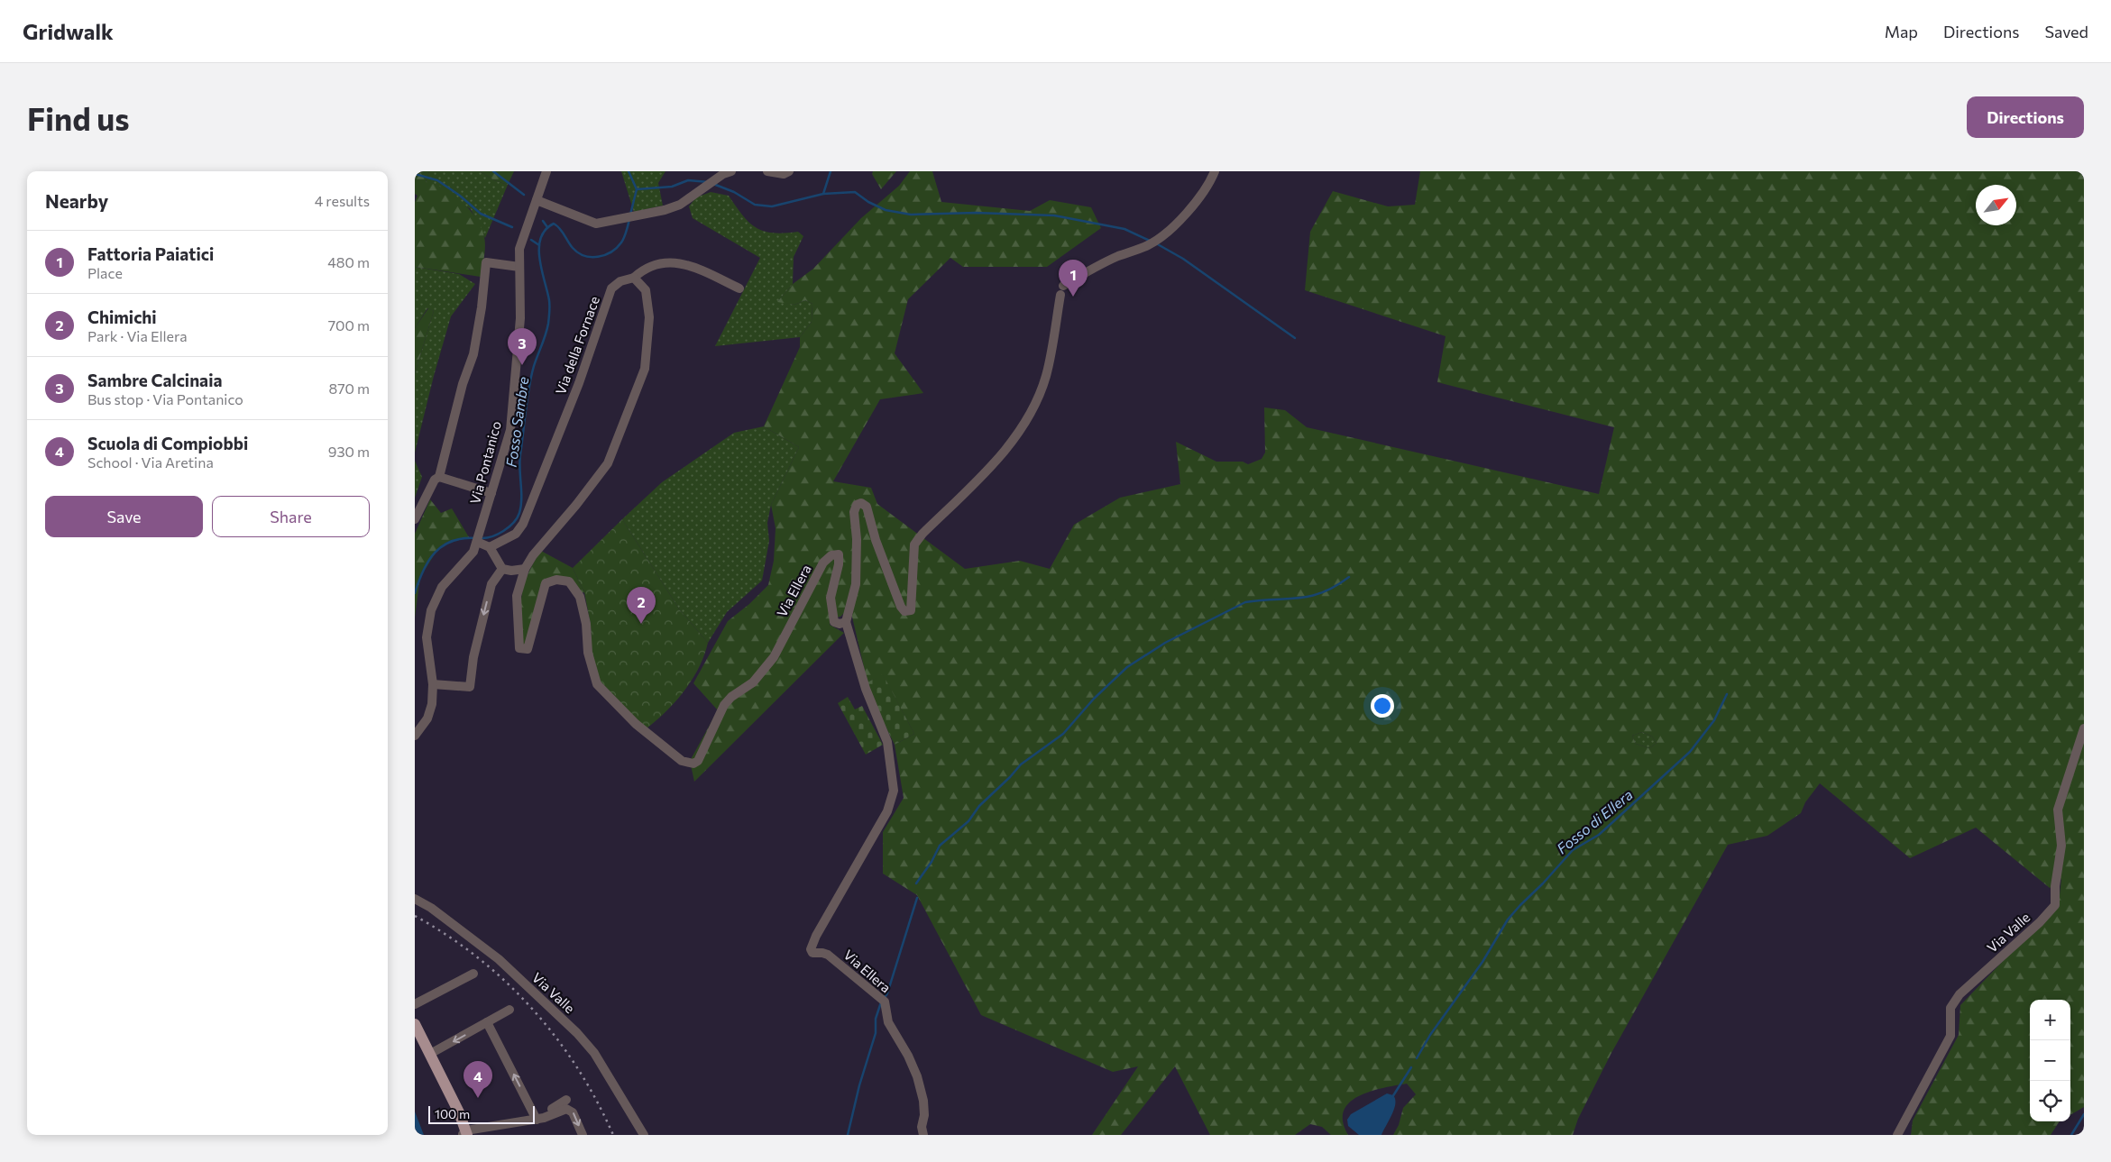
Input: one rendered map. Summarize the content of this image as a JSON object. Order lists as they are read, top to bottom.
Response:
{
  "streets": {
    "street": [
      "Via della Fornace",
      "Via Pontanico",
      "Via Ellera",
      "Via Valle"
    ]
  },
  "water": ["Fosso Sambre", "Fosso di Ellera"],
  "scale_bar": "100 m",
  "north": "top right",
  "page": {
    "header": "Gridwalk",
    "nav": ["Map", "Directions", "Saved"],
    "buttons": [
      "Directions",
      ["Save", "Share"]
    ],
    "title": "Find us",
    "heading": ["Nearby", "4 results"],
    "list": [
      {
        "mark": "1",
        "name": "Fattoria Paiatici",
        "note": "Place",
        "value": "480 m"
      },
      {
        "mark": "2",
        "name": "Chimichi",
        "note": "Park · Via Ellera",
        "value": "700 m"
      },
      {
        "mark": "3",
        "name": "Sambre Calcinaia",
        "note": "Bus stop · Via Pontanico",
        "value": "870 m"
      },
      {
        "mark": "4",
        "name": "Scuola di Compiobbi",
        "note": "School · Via Aretina",
        "value": "930 m"
      }
    ],
    "pins": [
      "1",
      "3",
      "2",
      "4"
    ],
    "map_buttons": ["+", "−"],
    "scale": "100 m"
  }
}
